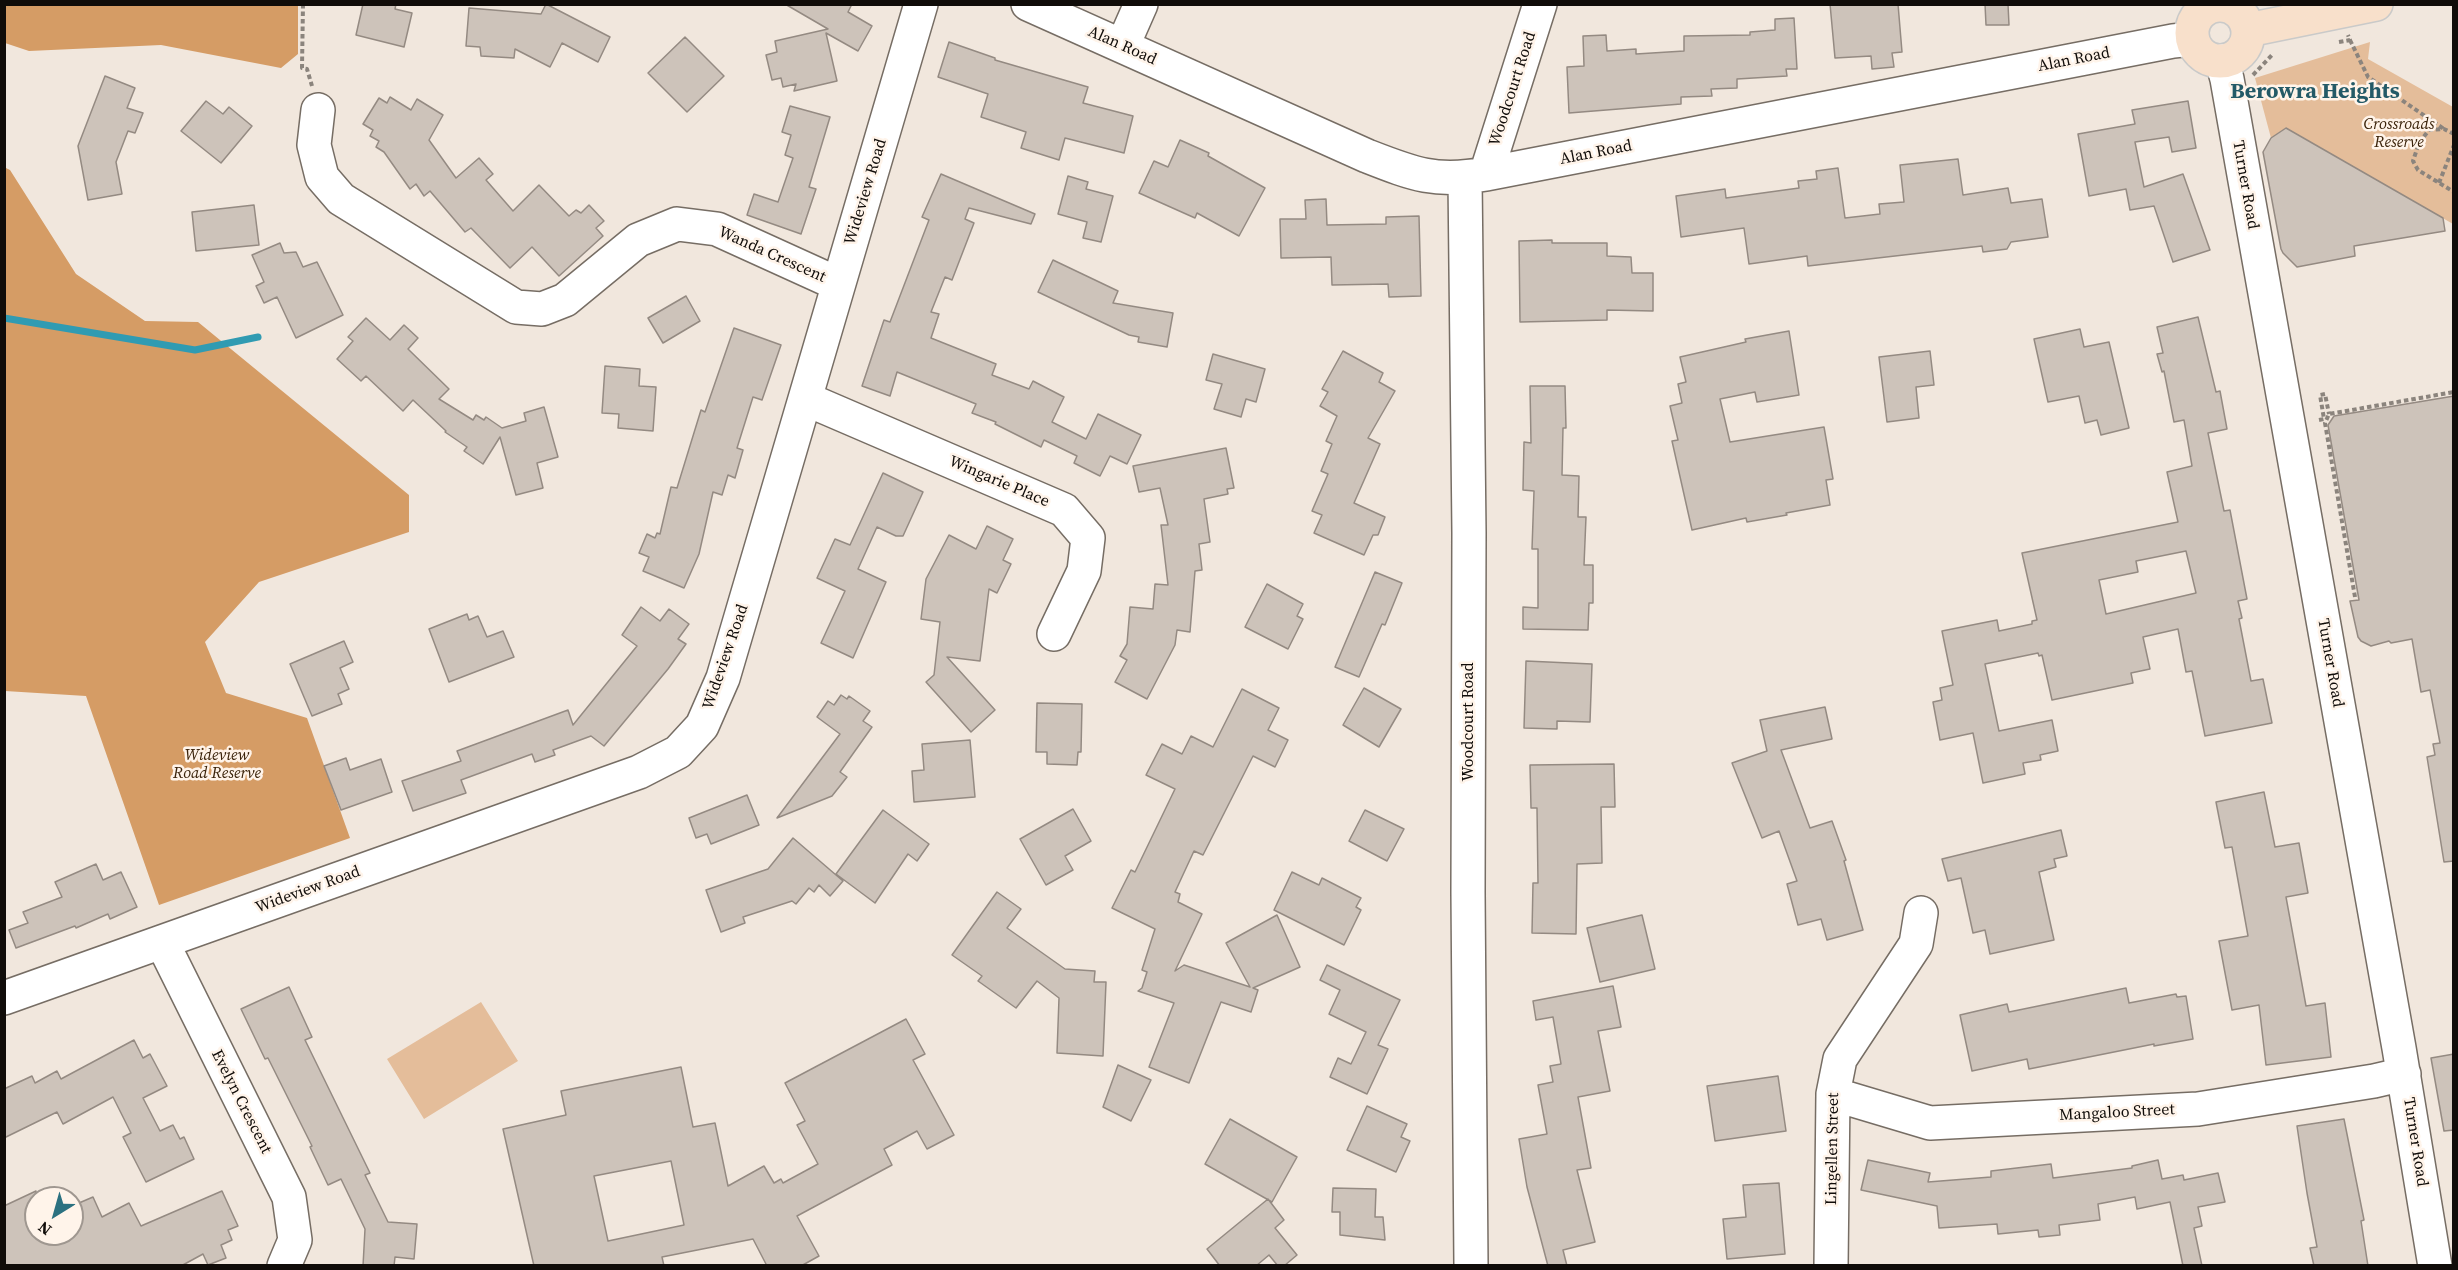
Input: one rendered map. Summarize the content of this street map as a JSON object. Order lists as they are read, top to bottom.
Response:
{
  "streets": {
    "street": [
      "Alan Road",
      "Woodcourt Road",
      "Turner Road",
      "Wideview Road",
      "Wanda Crescent",
      "Wingarie Place",
      "Evelyn Crescent",
      "Mangaloo Street",
      "Lingellen Street"
    ]
  },
  "crossings": [
    ["Alan Road", "Woodcourt Road"],
    ["Alan Road", "Turner Road"],
    ["Turner Road", "Mangaloo Street"],
    ["Wideview Road", "Wanda Crescent"],
    ["Wideview Road", "Wingarie Place"],
    ["Wideview Road", "Evelyn Crescent"],
    ["Mangaloo Street", "Lingellen Street"]
  ],
  "districts": ["Berowra Heights"],
  "parks": ["Crossroads Reserve", "Wideview Road Reserve"],
  "north": "bottom left"
}
